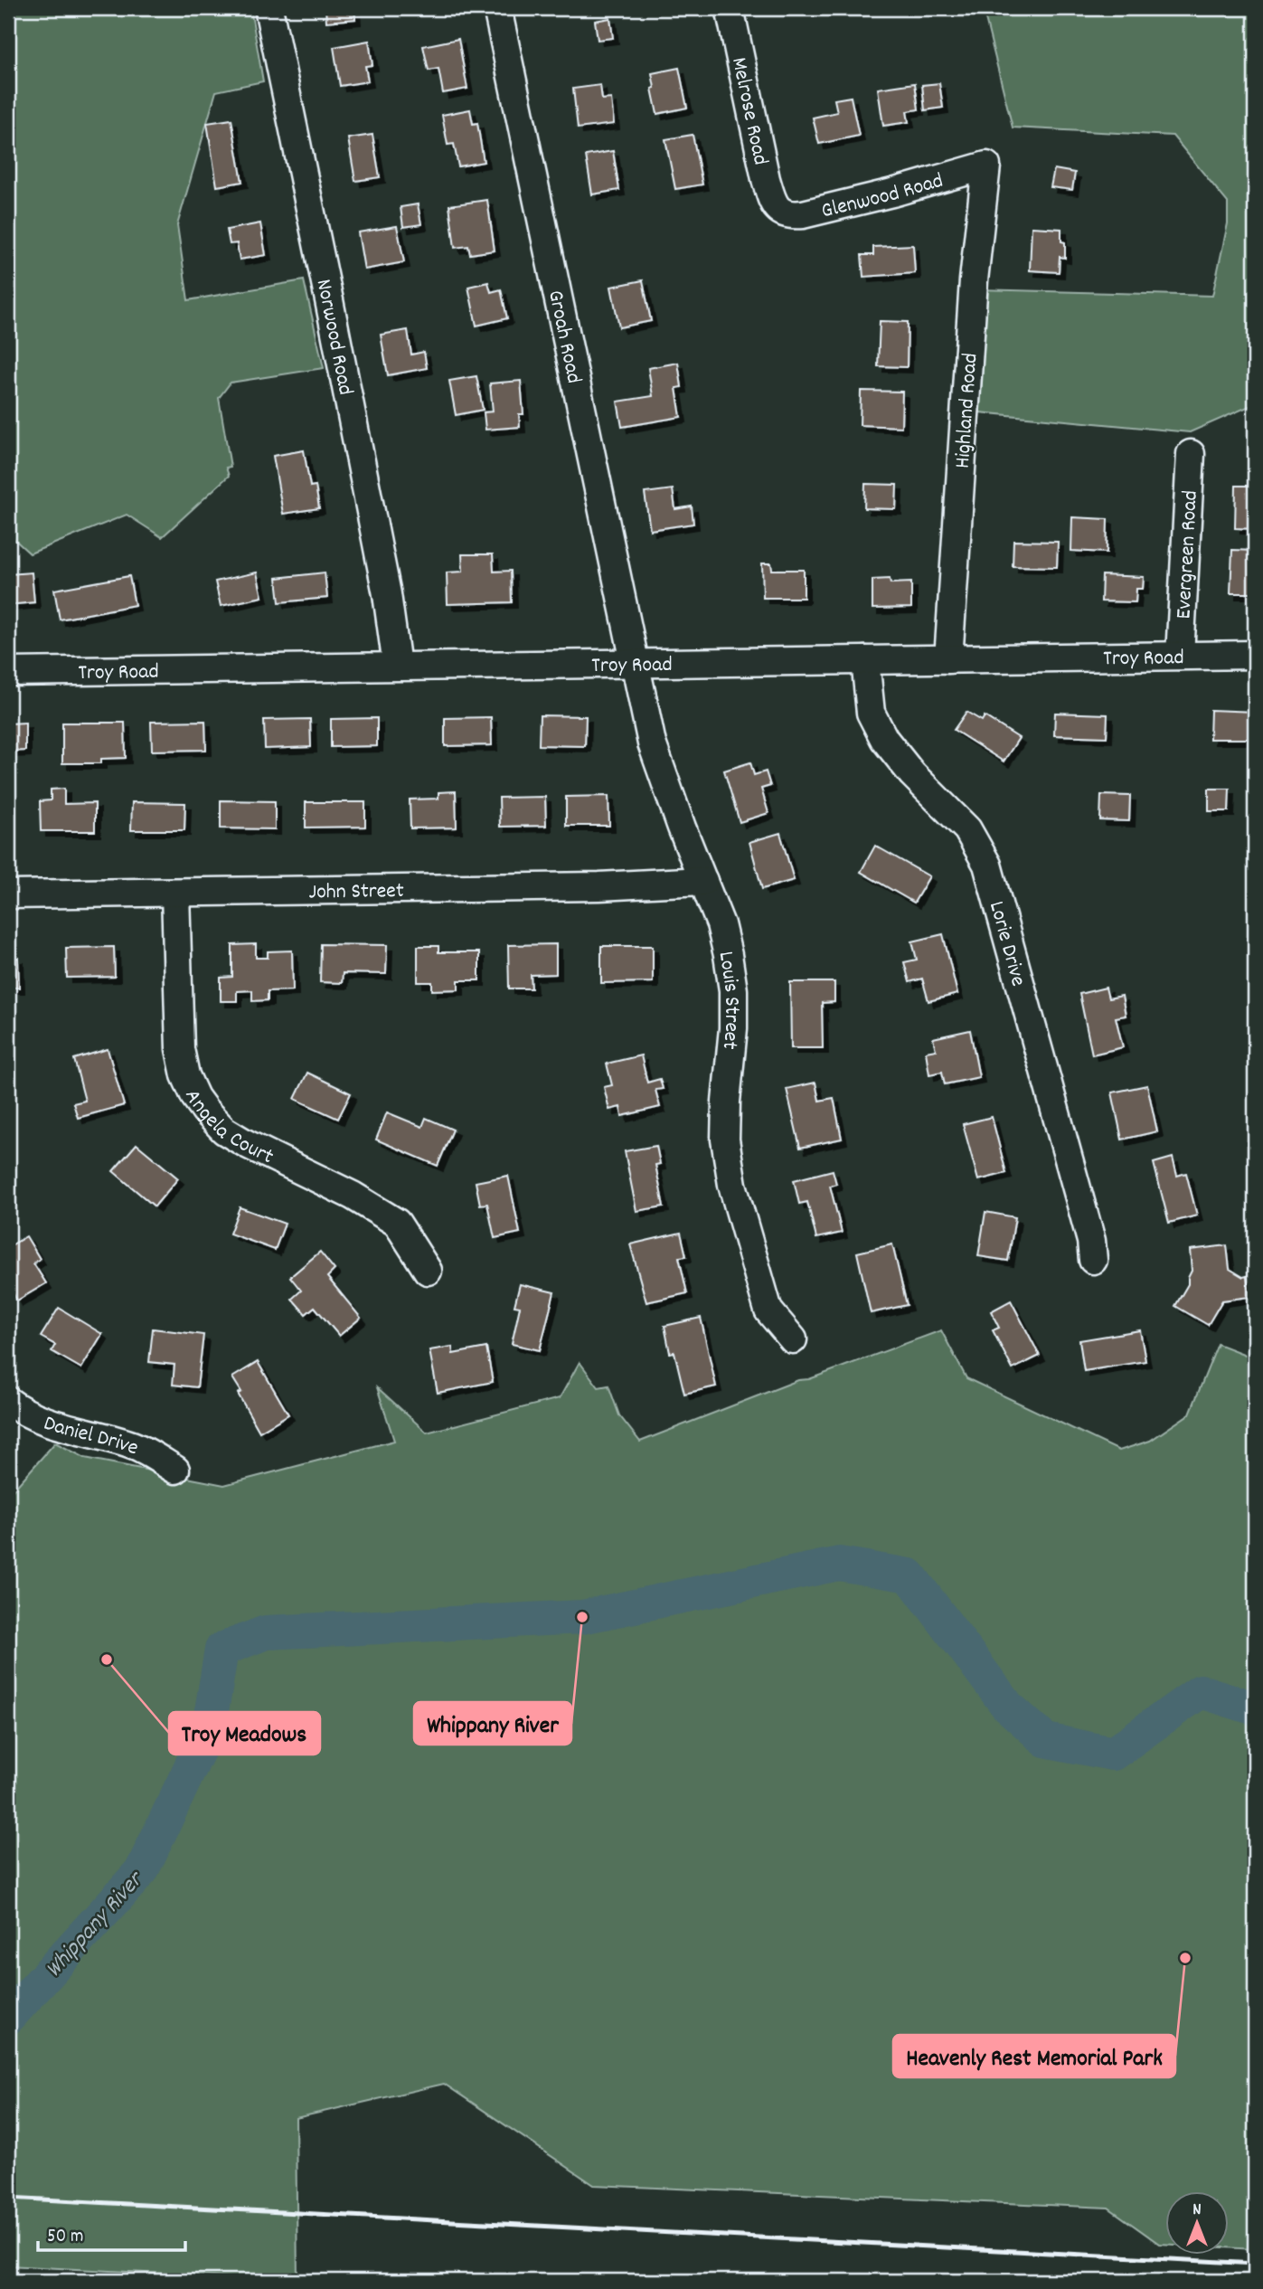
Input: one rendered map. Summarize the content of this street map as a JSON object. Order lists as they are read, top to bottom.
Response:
{
  "streets": {
    "street": [
      "Melrose Road",
      "Glenwood Road",
      "Groah Road",
      "Norwood Road",
      "Highland Road",
      "Evergreen Road",
      "Troy Road",
      "John Street",
      "Lorie Drive",
      "Louis Street",
      "Angela Court",
      "Daniel Drive"
    ]
  },
  "crossings": [
    ["Melrose Road", "Glenwood Road"],
    ["Glenwood Road", "Highland Road"],
    ["Groah Road", "Troy Road"],
    ["Groah Road", "Louis Street"],
    ["Norwood Road", "Troy Road"],
    ["Highland Road", "Troy Road"],
    ["Evergreen Road", "Troy Road"],
    ["Troy Road", "Lorie Drive"],
    ["Troy Road", "Louis Street"],
    ["John Street", "Louis Street"],
    ["John Street", "Angela Court"]
  ],
  "water": ["Whippany River"],
  "places": ["Whippany River", "Troy Meadows", "Heavenly Rest Memorial Park"],
  "scale_bar": "50 m",
  "north": "top"
}
